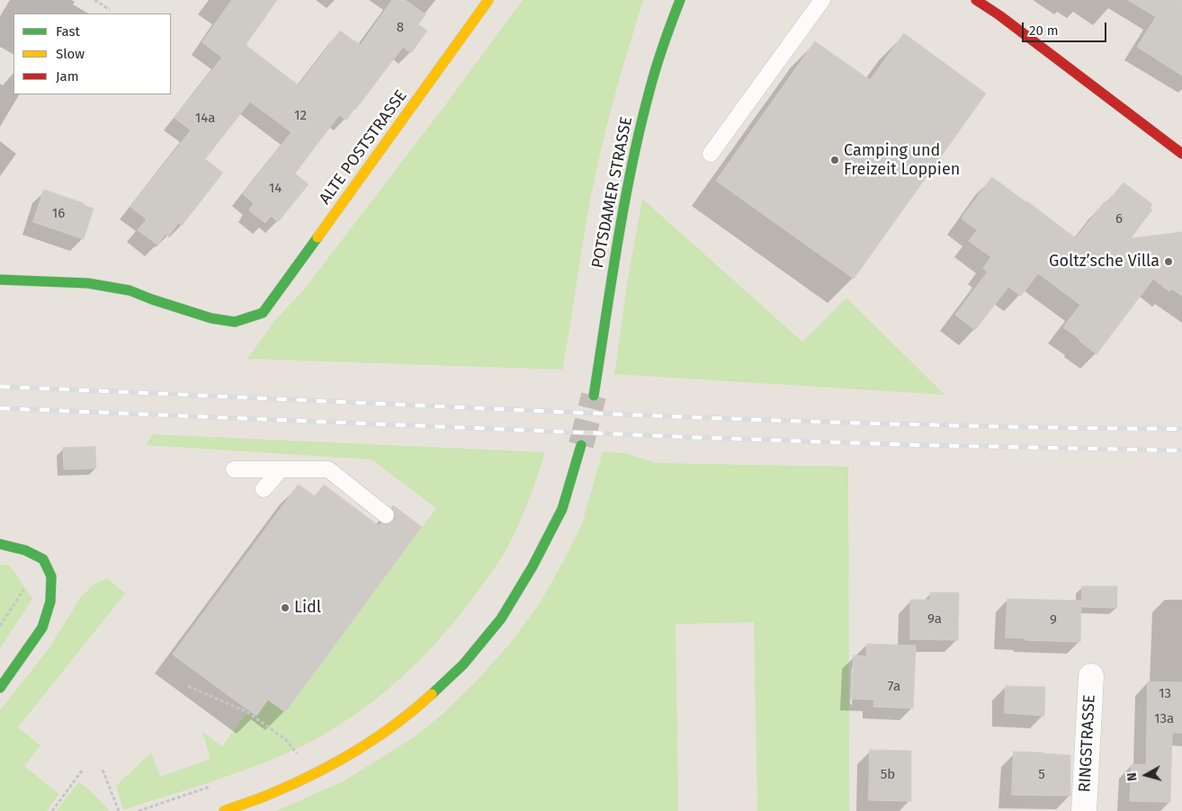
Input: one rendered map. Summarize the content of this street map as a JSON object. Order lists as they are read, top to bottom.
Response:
{
  "streets": {
    "street": ["ALTE POSTSTRASSE", "POTSDAMER STRASSE", "RINGSTRASSE"]
  },
  "places": ["Camping und Freizeit Loppien", "Goltz’sche Villa", "Lidl"],
  "house_numbers": [
    "8",
    "12",
    "14a",
    "14",
    "16",
    "6",
    "9a",
    "9",
    "7a",
    "13",
    "13a",
    "5b",
    "5"
  ],
  "legend": ["Fast", "Slow", "Jam"],
  "scale_bar": "20 m",
  "north": "left"
}
